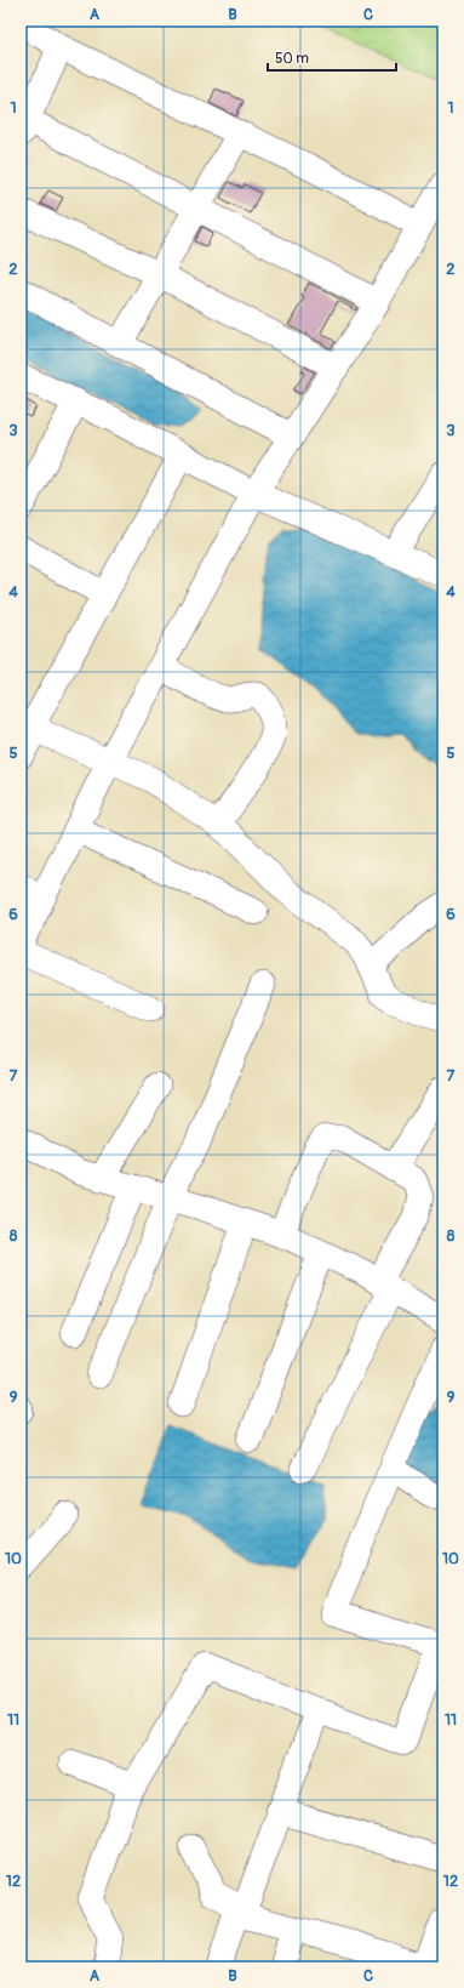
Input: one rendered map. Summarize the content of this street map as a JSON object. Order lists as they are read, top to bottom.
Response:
{
  "scale_bar": "50 m",
  "grid": {
    "columns": ["A", "B", "C"],
    "rows": [
      "1",
      "2",
      "3",
      "4",
      "5",
      "6",
      "7",
      "8",
      "9",
      "10",
      "11",
      "12"
    ]
  }
}
